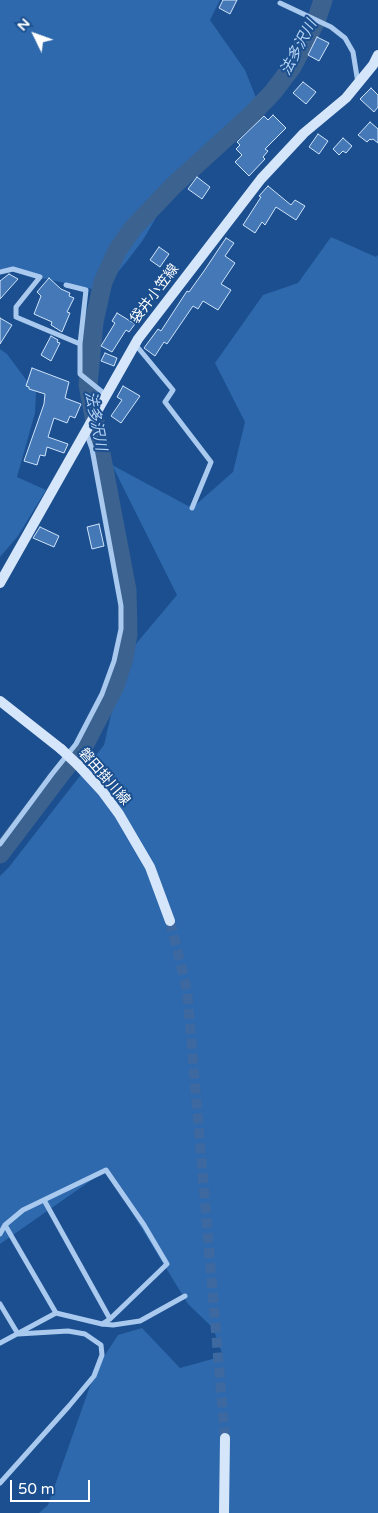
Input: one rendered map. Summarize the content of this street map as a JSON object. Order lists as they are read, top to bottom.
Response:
{
  "streets": {
    "main road": ["袋井小笠線", "磐田掛川線"]
  },
  "water": ["法多沢川"],
  "scale_bar": "50 m",
  "north": "top left"
}
